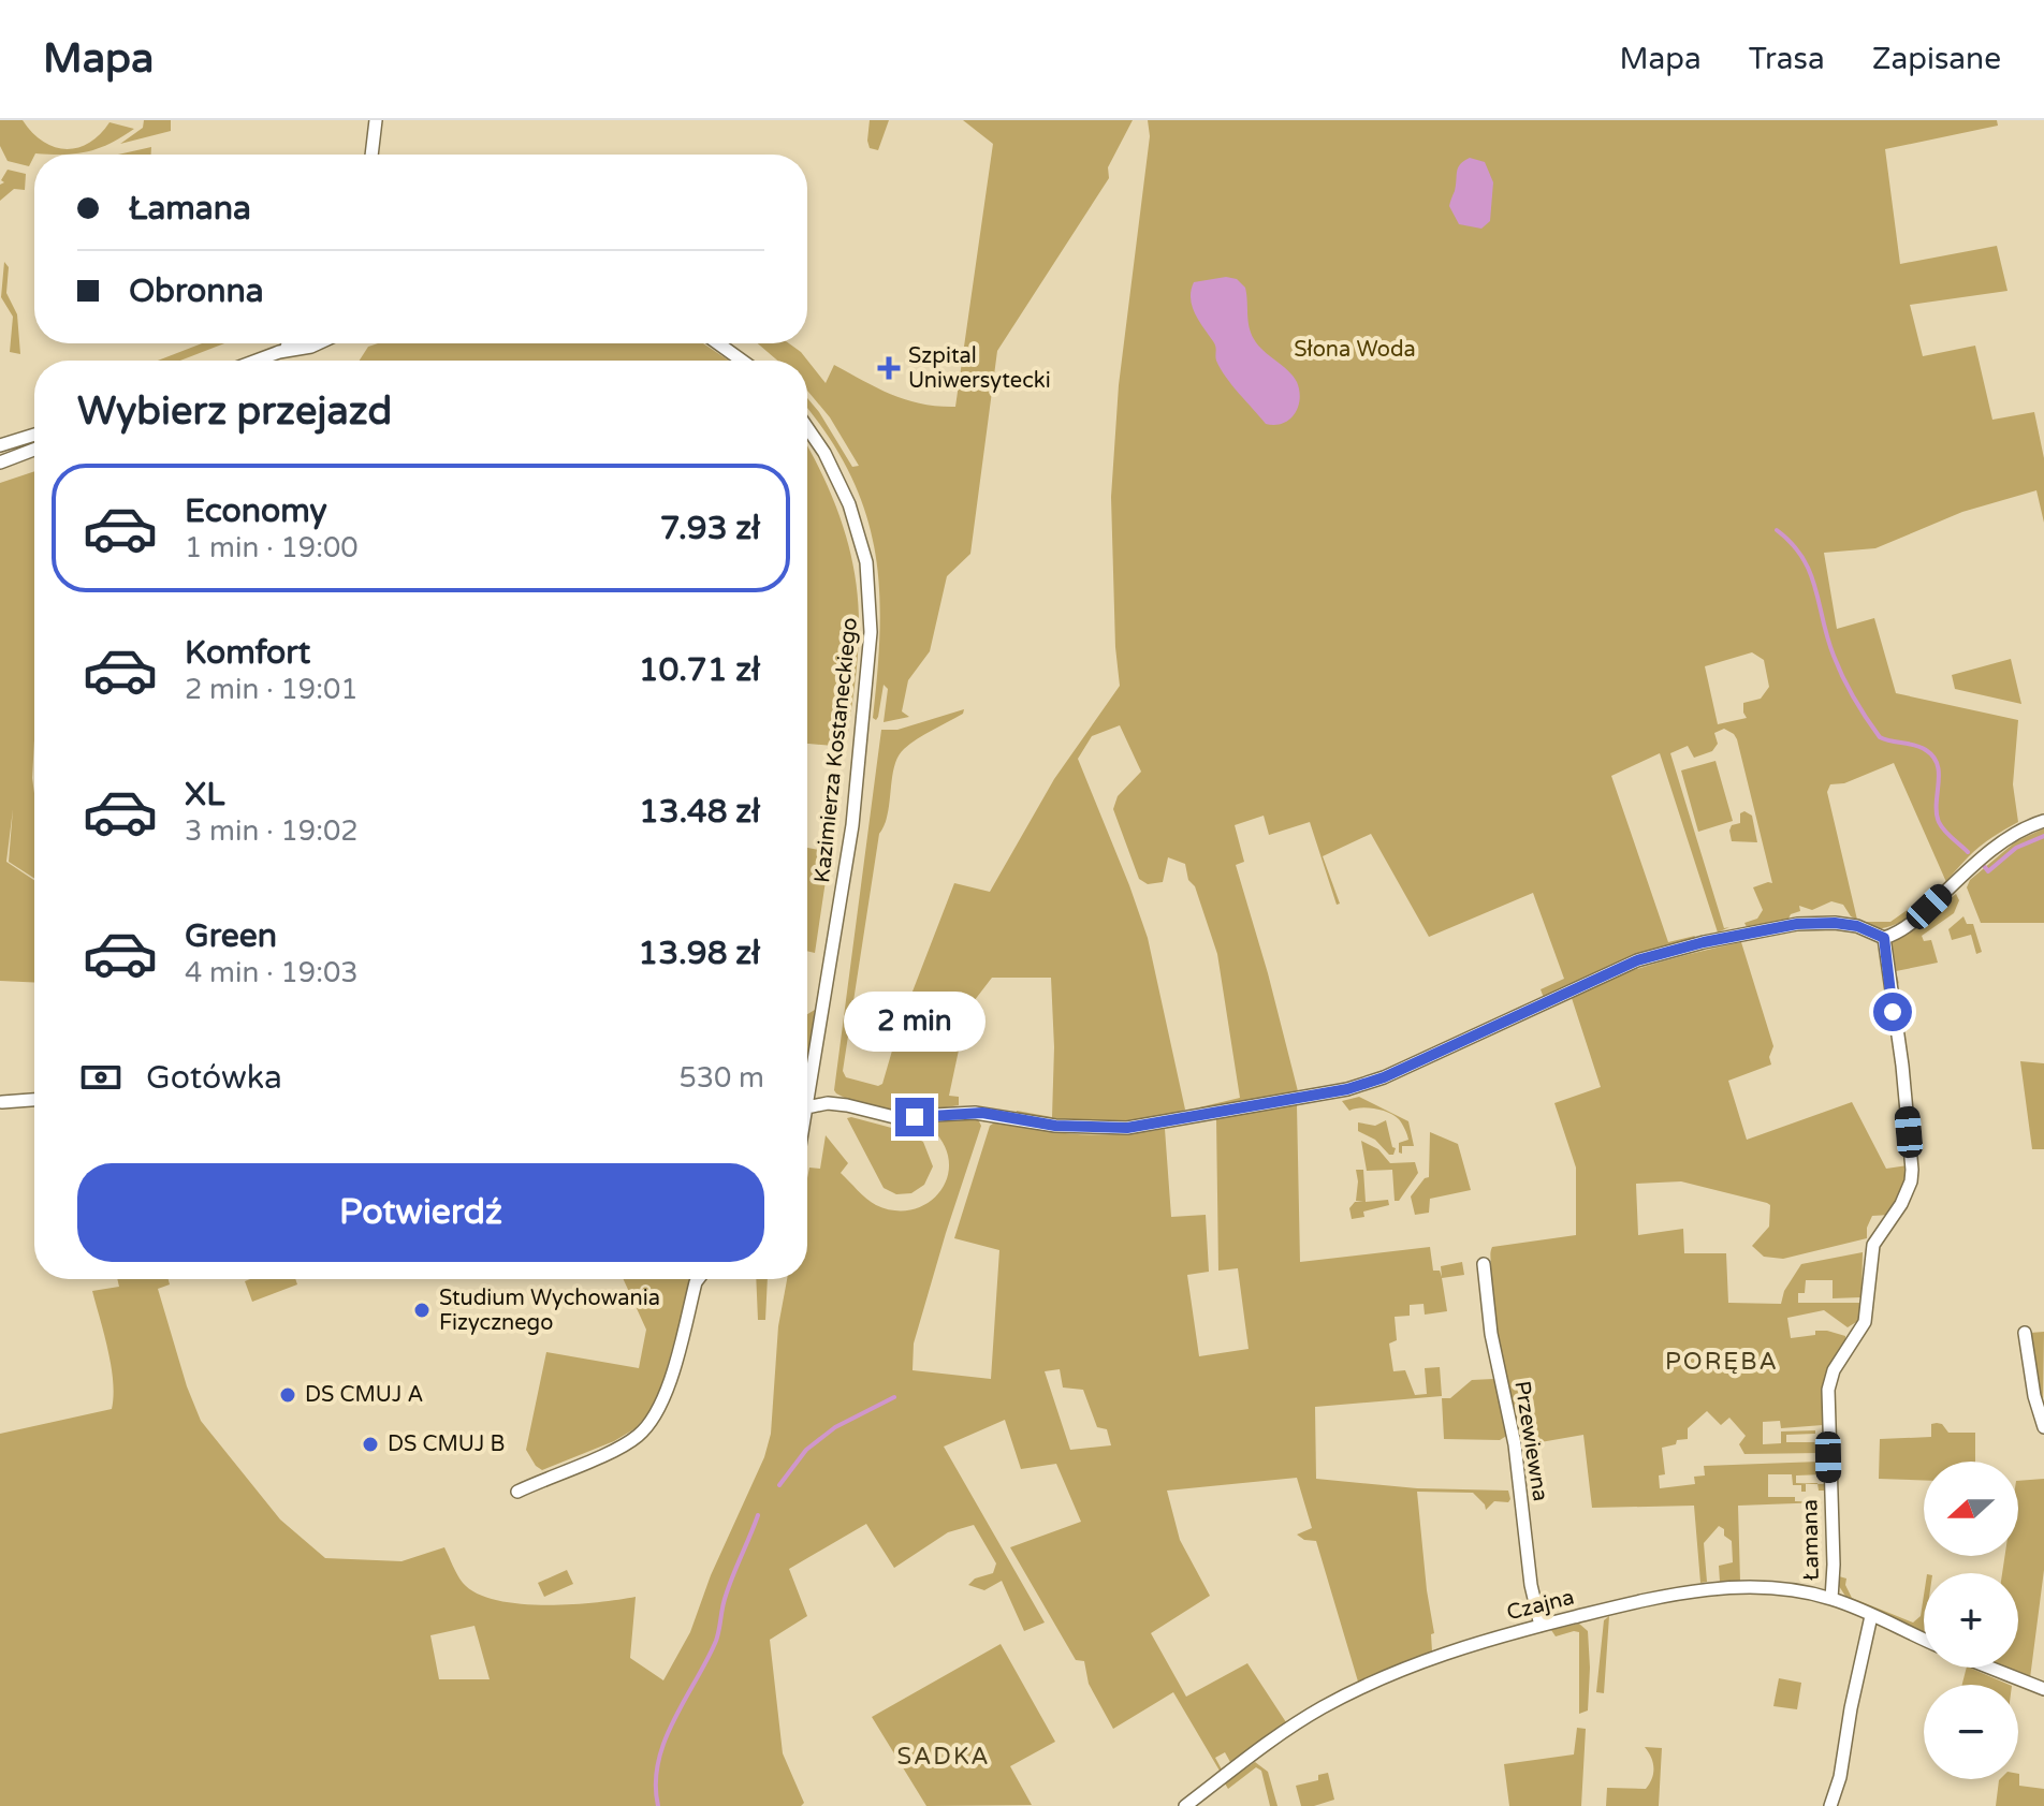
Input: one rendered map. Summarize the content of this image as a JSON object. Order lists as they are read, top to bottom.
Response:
{
  "streets": {
    "street": [
      "Kazimierza Kostaneckiego",
      "Przewiewna",
      "Łamana",
      "Czajna"
    ]
  },
  "crossings": [
    ["Przewiewna", "Czajna"],
    ["Łamana", "Czajna"]
  ],
  "districts": ["PORĘBA", "SADKA"],
  "parks": ["Słona Woda"],
  "places": {
    "health": ["Szpital Uniwersytecki"],
    "other": ["Studium Wychowania Fizycznego", "DS CMUJ A", "DS CMUJ B"]
  },
  "north": "left",
  "page": {
    "header": "Mapa",
    "nav": ["Mapa", "Trasa", "Zapisane"],
    "banner": ["Łamana", "Obronna"],
    "heading": "Wybierz przejazd",
    "list": [
      {
        "name": "Economy",
        "note": "1 min · 19:00",
        "value": "7.93 zł"
      },
      {
        "name": "Komfort",
        "note": "2 min · 19:01",
        "value": "10.71 zł"
      },
      {
        "name": "XL",
        "note": "3 min · 19:02",
        "value": "13.48 zł"
      },
      {
        "name": "Green",
        "note": "4 min · 19:03",
        "value": "13.98 zł"
      }
    ],
    "bubble": "2 min",
    "pay": ["Gotówka", "530 m"],
    "buttons": "Potwierdź",
    "map_buttons": ["+", "−"]
  }
}
